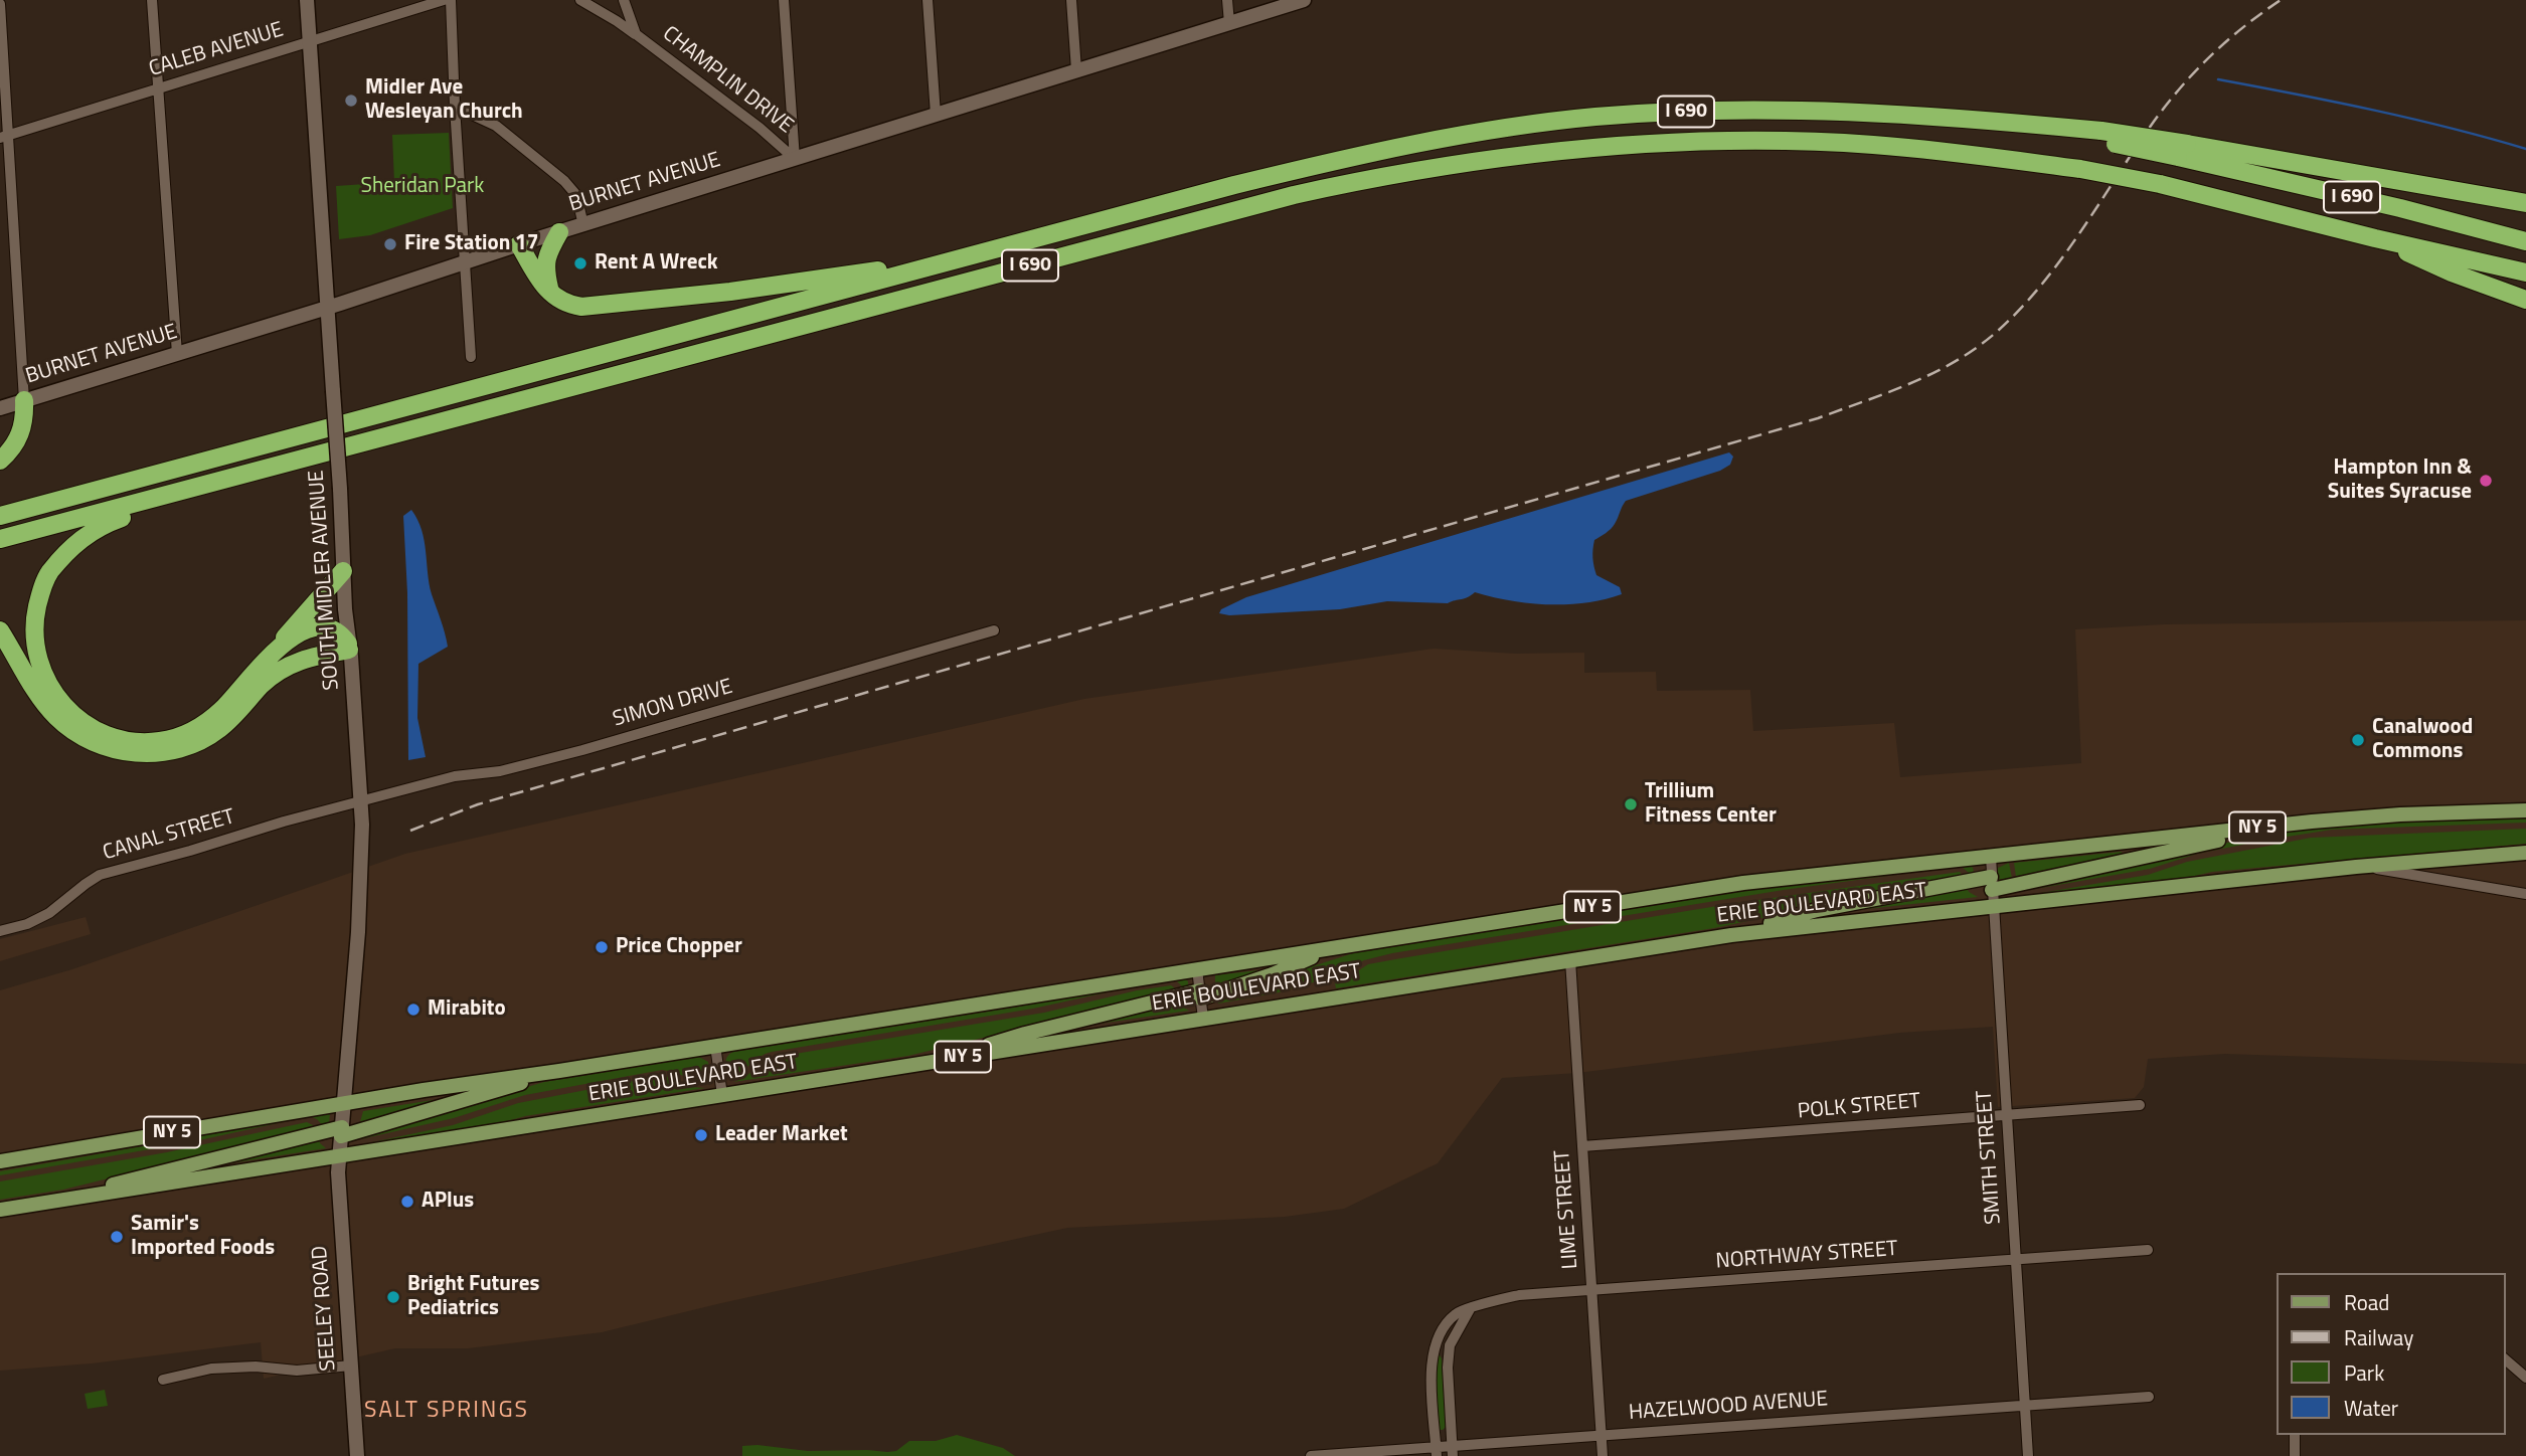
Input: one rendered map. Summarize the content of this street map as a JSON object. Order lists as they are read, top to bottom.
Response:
{
  "streets": {
    "highway": ["I 690"],
    "main road": [
      "BURNET AVENUE",
      "SOUTH MIDLER AVENUE",
      "NY 5",
      "ERIE BOULEVARD EAST",
      "SEELEY ROAD"
    ],
    "street": [
      "CALEB AVENUE",
      "CHAMPLIN DRIVE",
      "SIMON DRIVE",
      "CANAL STREET",
      "POLK STREET",
      "SMITH STREET",
      "LIME STREET",
      "NORTHWAY STREET",
      "HAZELWOOD AVENUE"
    ]
  },
  "crossings": [
    ["CALEB AVENUE", "SOUTH MIDLER AVENUE"],
    ["CHAMPLIN DRIVE", "BURNET AVENUE"],
    ["BURNET AVENUE", "SOUTH MIDLER AVENUE"],
    ["SOUTH MIDLER AVENUE", "SIMON DRIVE"],
    ["SOUTH MIDLER AVENUE", "CANAL STREET"],
    ["SOUTH MIDLER AVENUE", "ERIE BOULEVARD EAST"],
    ["SOUTH MIDLER AVENUE", "SEELEY ROAD"],
    ["SIMON DRIVE", "CANAL STREET"],
    ["ERIE BOULEVARD EAST", "SMITH STREET"],
    ["ERIE BOULEVARD EAST", "LIME STREET"],
    ["ERIE BOULEVARD EAST", "SEELEY ROAD"],
    ["POLK STREET", "SMITH STREET"],
    ["POLK STREET", "LIME STREET"],
    ["SMITH STREET", "NORTHWAY STREET"],
    ["SMITH STREET", "HAZELWOOD AVENUE"],
    ["LIME STREET", "NORTHWAY STREET"],
    ["LIME STREET", "HAZELWOOD AVENUE"]
  ],
  "districts": ["SALT SPRINGS"],
  "parks": ["Sheridan Park"],
  "places": [
    "Midler Ave Wesleyan Church",
    "Fire Station 17",
    "Rent A Wreck",
    "Hampton Inn & Suites Syracuse",
    "Canalwood Commons",
    "Trillium Fitness Center",
    "Price Chopper",
    "Mirabito",
    "Leader Market",
    "APlus",
    "Samir's Imported Foods",
    "Bright Futures Pediatrics"
  ],
  "legend": [
    "Road",
    "Railway",
    "Park",
    "Water"
  ]
}
